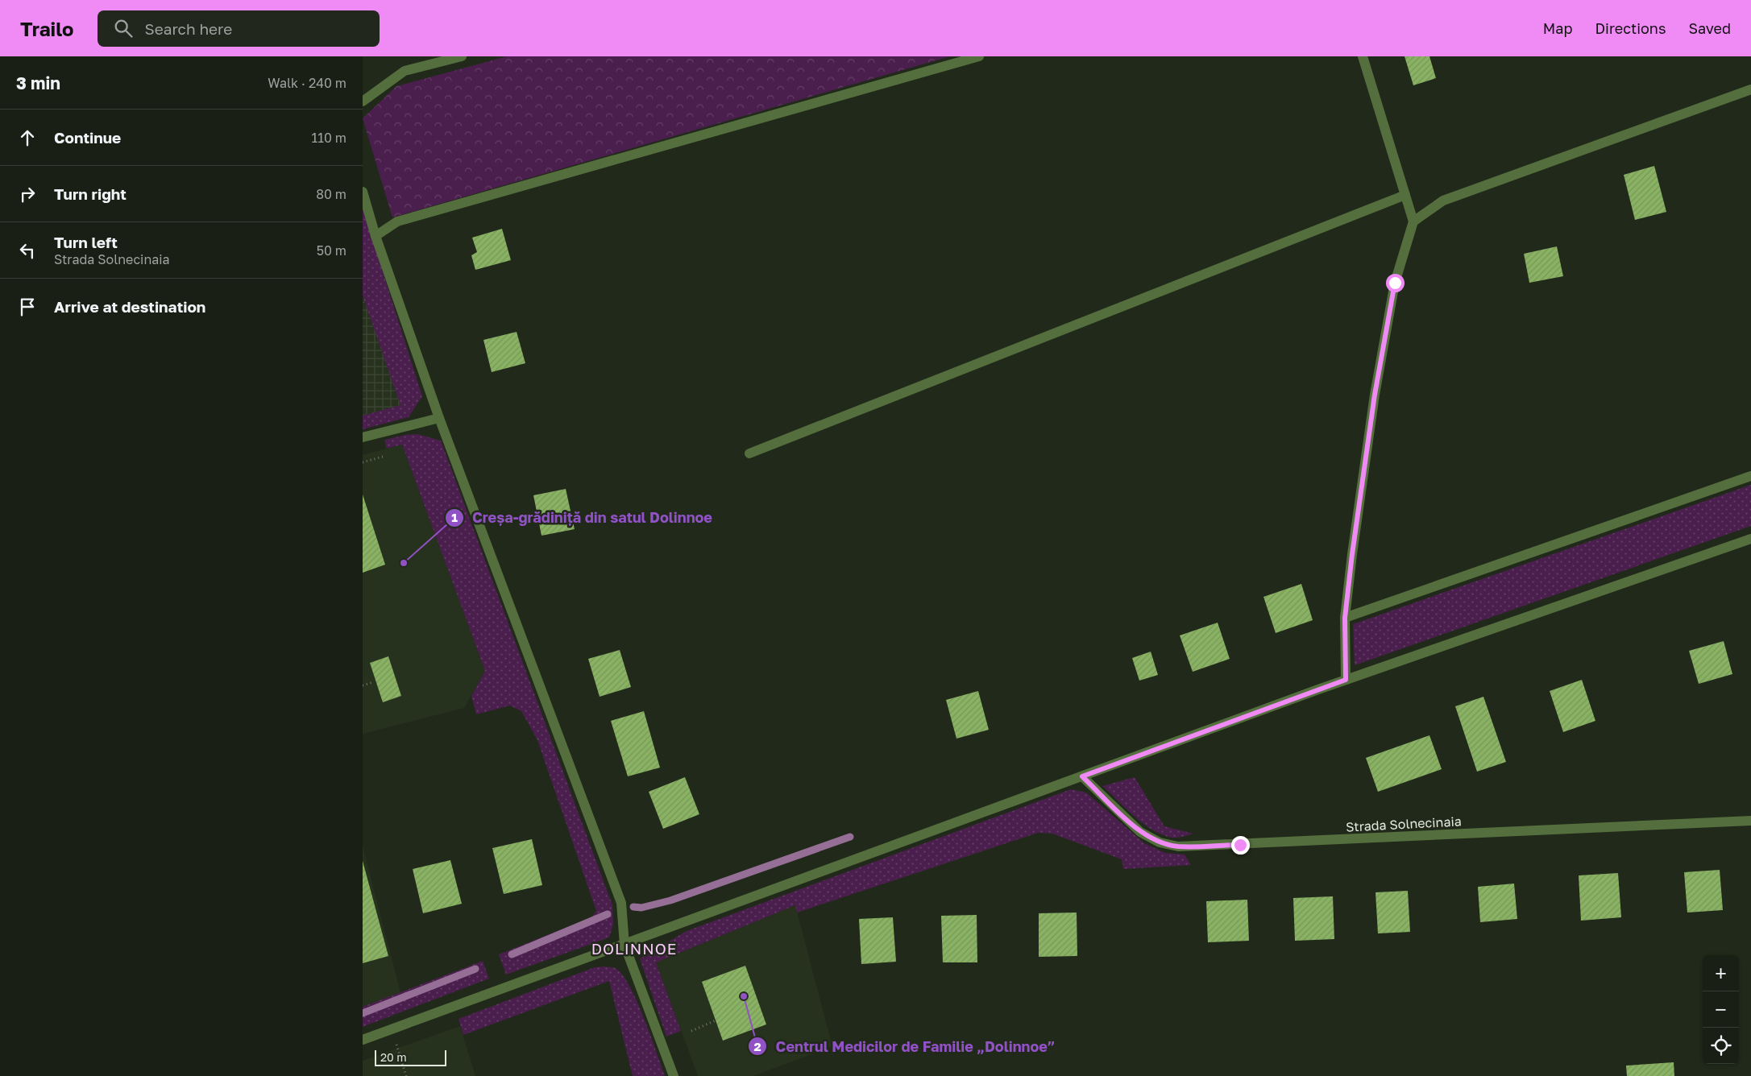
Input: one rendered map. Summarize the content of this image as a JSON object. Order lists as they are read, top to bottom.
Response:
{
  "streets": {
    "street": ["Strada Solnecinaia"]
  },
  "districts": ["DOLINNOE"],
  "places": ["Creșa-grădiniță din satul Dolinnoe", "Centrul Medicilor de Familie „Dolinnoe”"],
  "scale_bar": "20 m",
  "page": {
    "header": "Trailo",
    "search": "Search here",
    "nav": ["Map", "Directions", "Saved"],
    "heading": ["3 min", "Walk · 240 m"],
    "list": [
      ["Continue", "110 m"],
      ["Turn right", "80 m"],
      ["Turn left", "Strada Solnecinaia", "50 m"],
      "Arrive at destination"
    ],
    "map_buttons": ["+", "−"],
    "scale": "20 m"
  }
}
